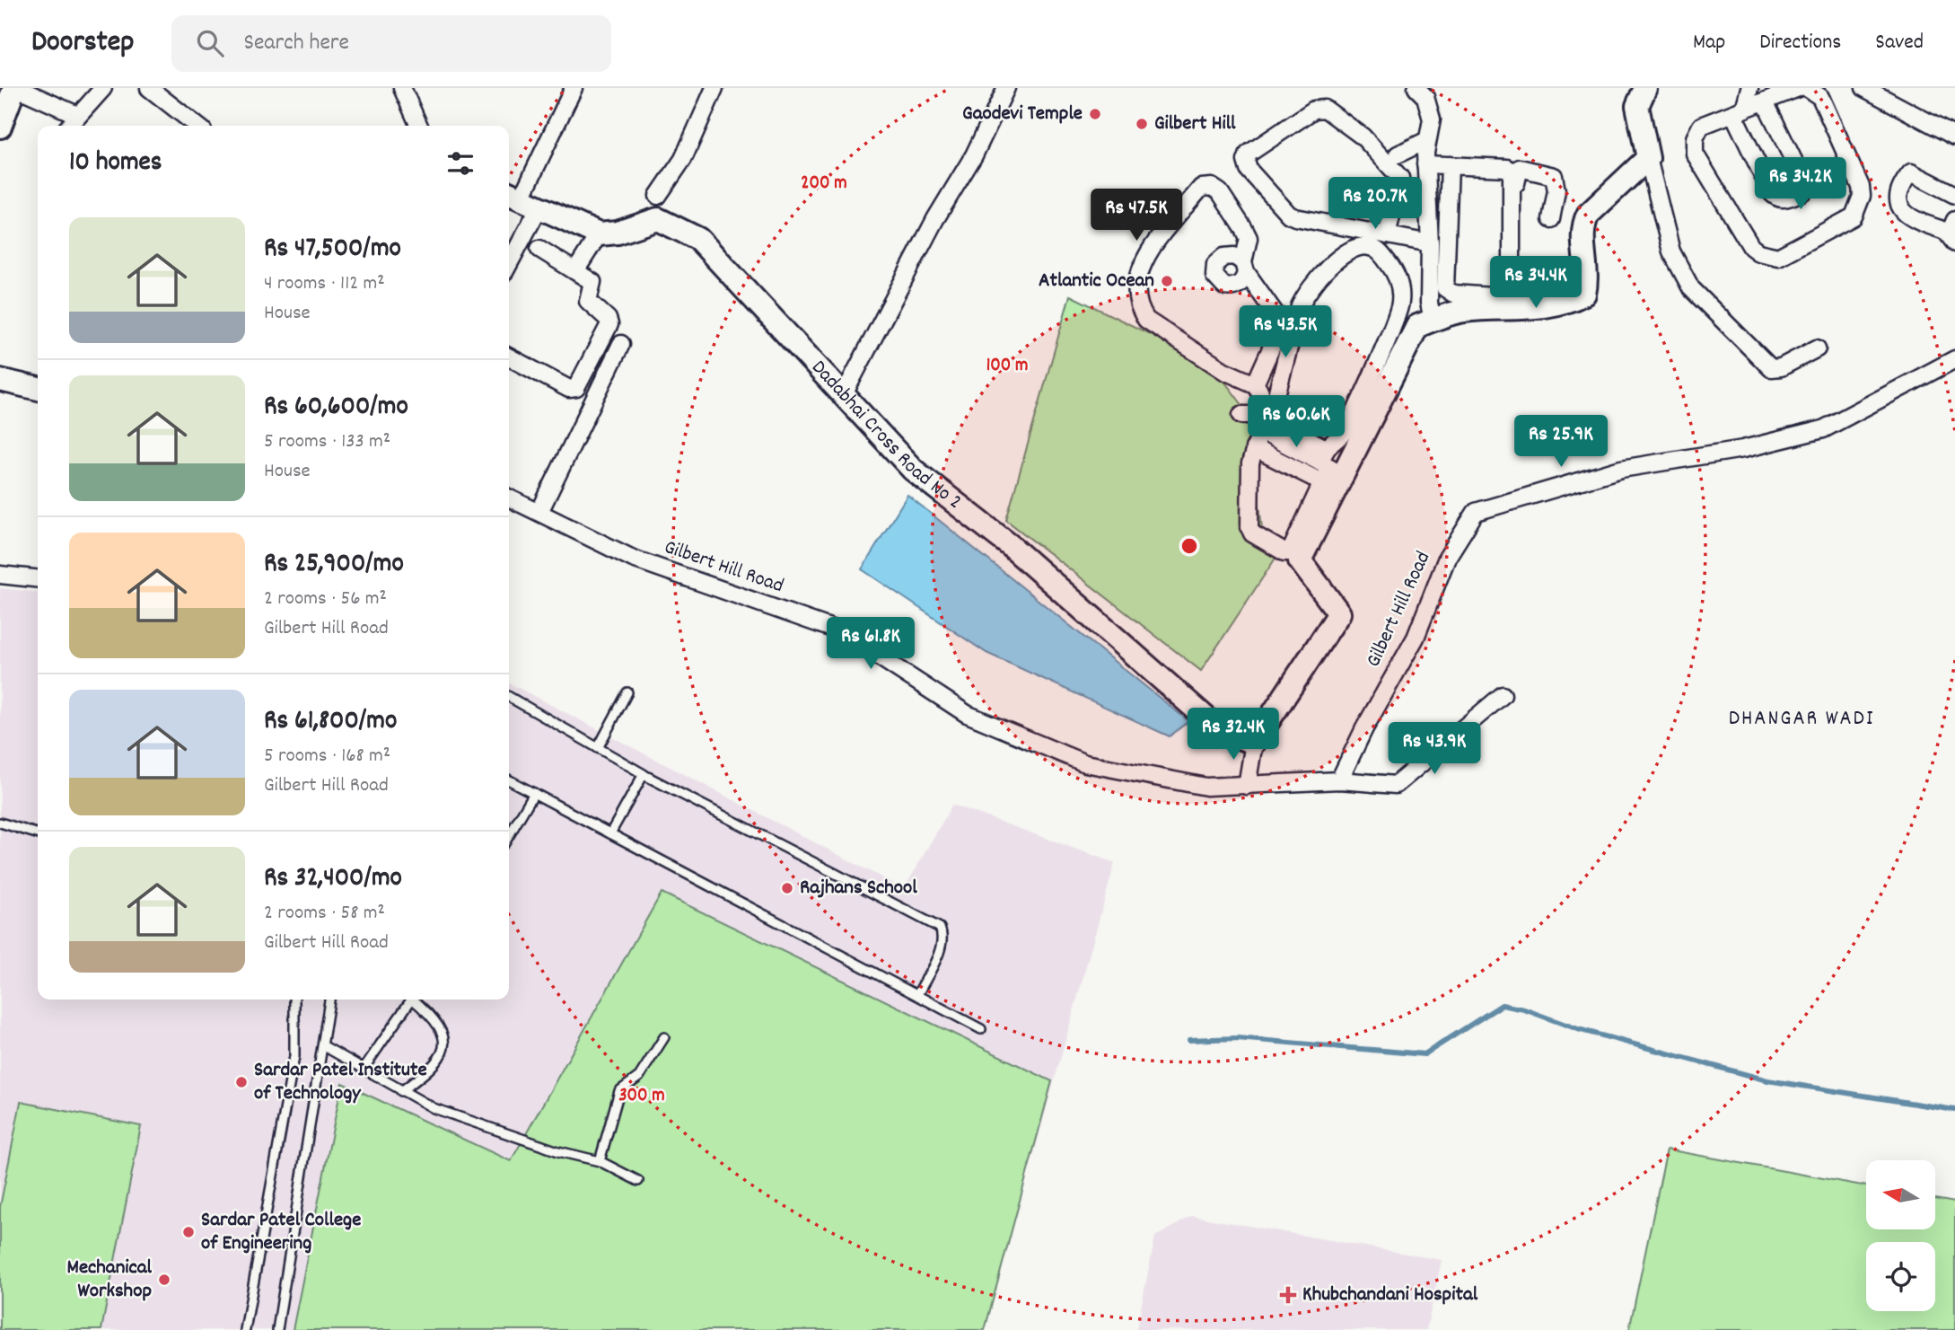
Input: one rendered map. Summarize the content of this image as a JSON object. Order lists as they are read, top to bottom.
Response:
{
  "streets": {
    "street": ["Dadabhai Cross Road No 2", "Gilbert Hill Road"]
  },
  "districts": ["DHANGAR WADI"],
  "places": {
    "other": [
      "Gaodevi Temple",
      "Gilbert Hill",
      "Atlantic Ocean",
      "Rajhans School",
      "Sardar Patel Institute of Technology",
      "Sardar Patel College of Engineering",
      "Mechanical Workshop"
    ],
    "health": ["Khubchandani Hospital"]
  },
  "north": "left",
  "page": {
    "header": "Doorstep",
    "search": "Search here",
    "nav": ["Map", "Directions", "Saved"],
    "heading": "10 homes",
    "price": [
      "Rs 34.2K",
      "Rs 20.7K",
      "Rs 47.5K",
      "Rs 34.4K",
      "Rs 43.5K",
      "Rs 60.6K",
      "Rs 25.9K",
      "Rs 61.8K",
      "Rs 32.4K",
      "Rs 43.9K"
    ],
    "list": [
      {
        "name": "Rs 47,500/mo",
        "note": "4 rooms · 112 m² · House"
      },
      {
        "name": "Rs 60,600/mo",
        "note": "5 rooms · 133 m² · House"
      },
      {
        "name": "Rs 25,900/mo",
        "note": "2 rooms · 56 m² · Gilbert Hill Road"
      },
      {
        "name": "Rs 61,800/mo",
        "note": "5 rooms · 168 m² · Gilbert Hill Road"
      },
      {
        "name": "Rs 32,400/mo",
        "note": "2 rooms · 58 m² · Gilbert Hill Road"
      }
    ]
  },
  "rings": ["200 m", "100 m", "300 m"]
}
